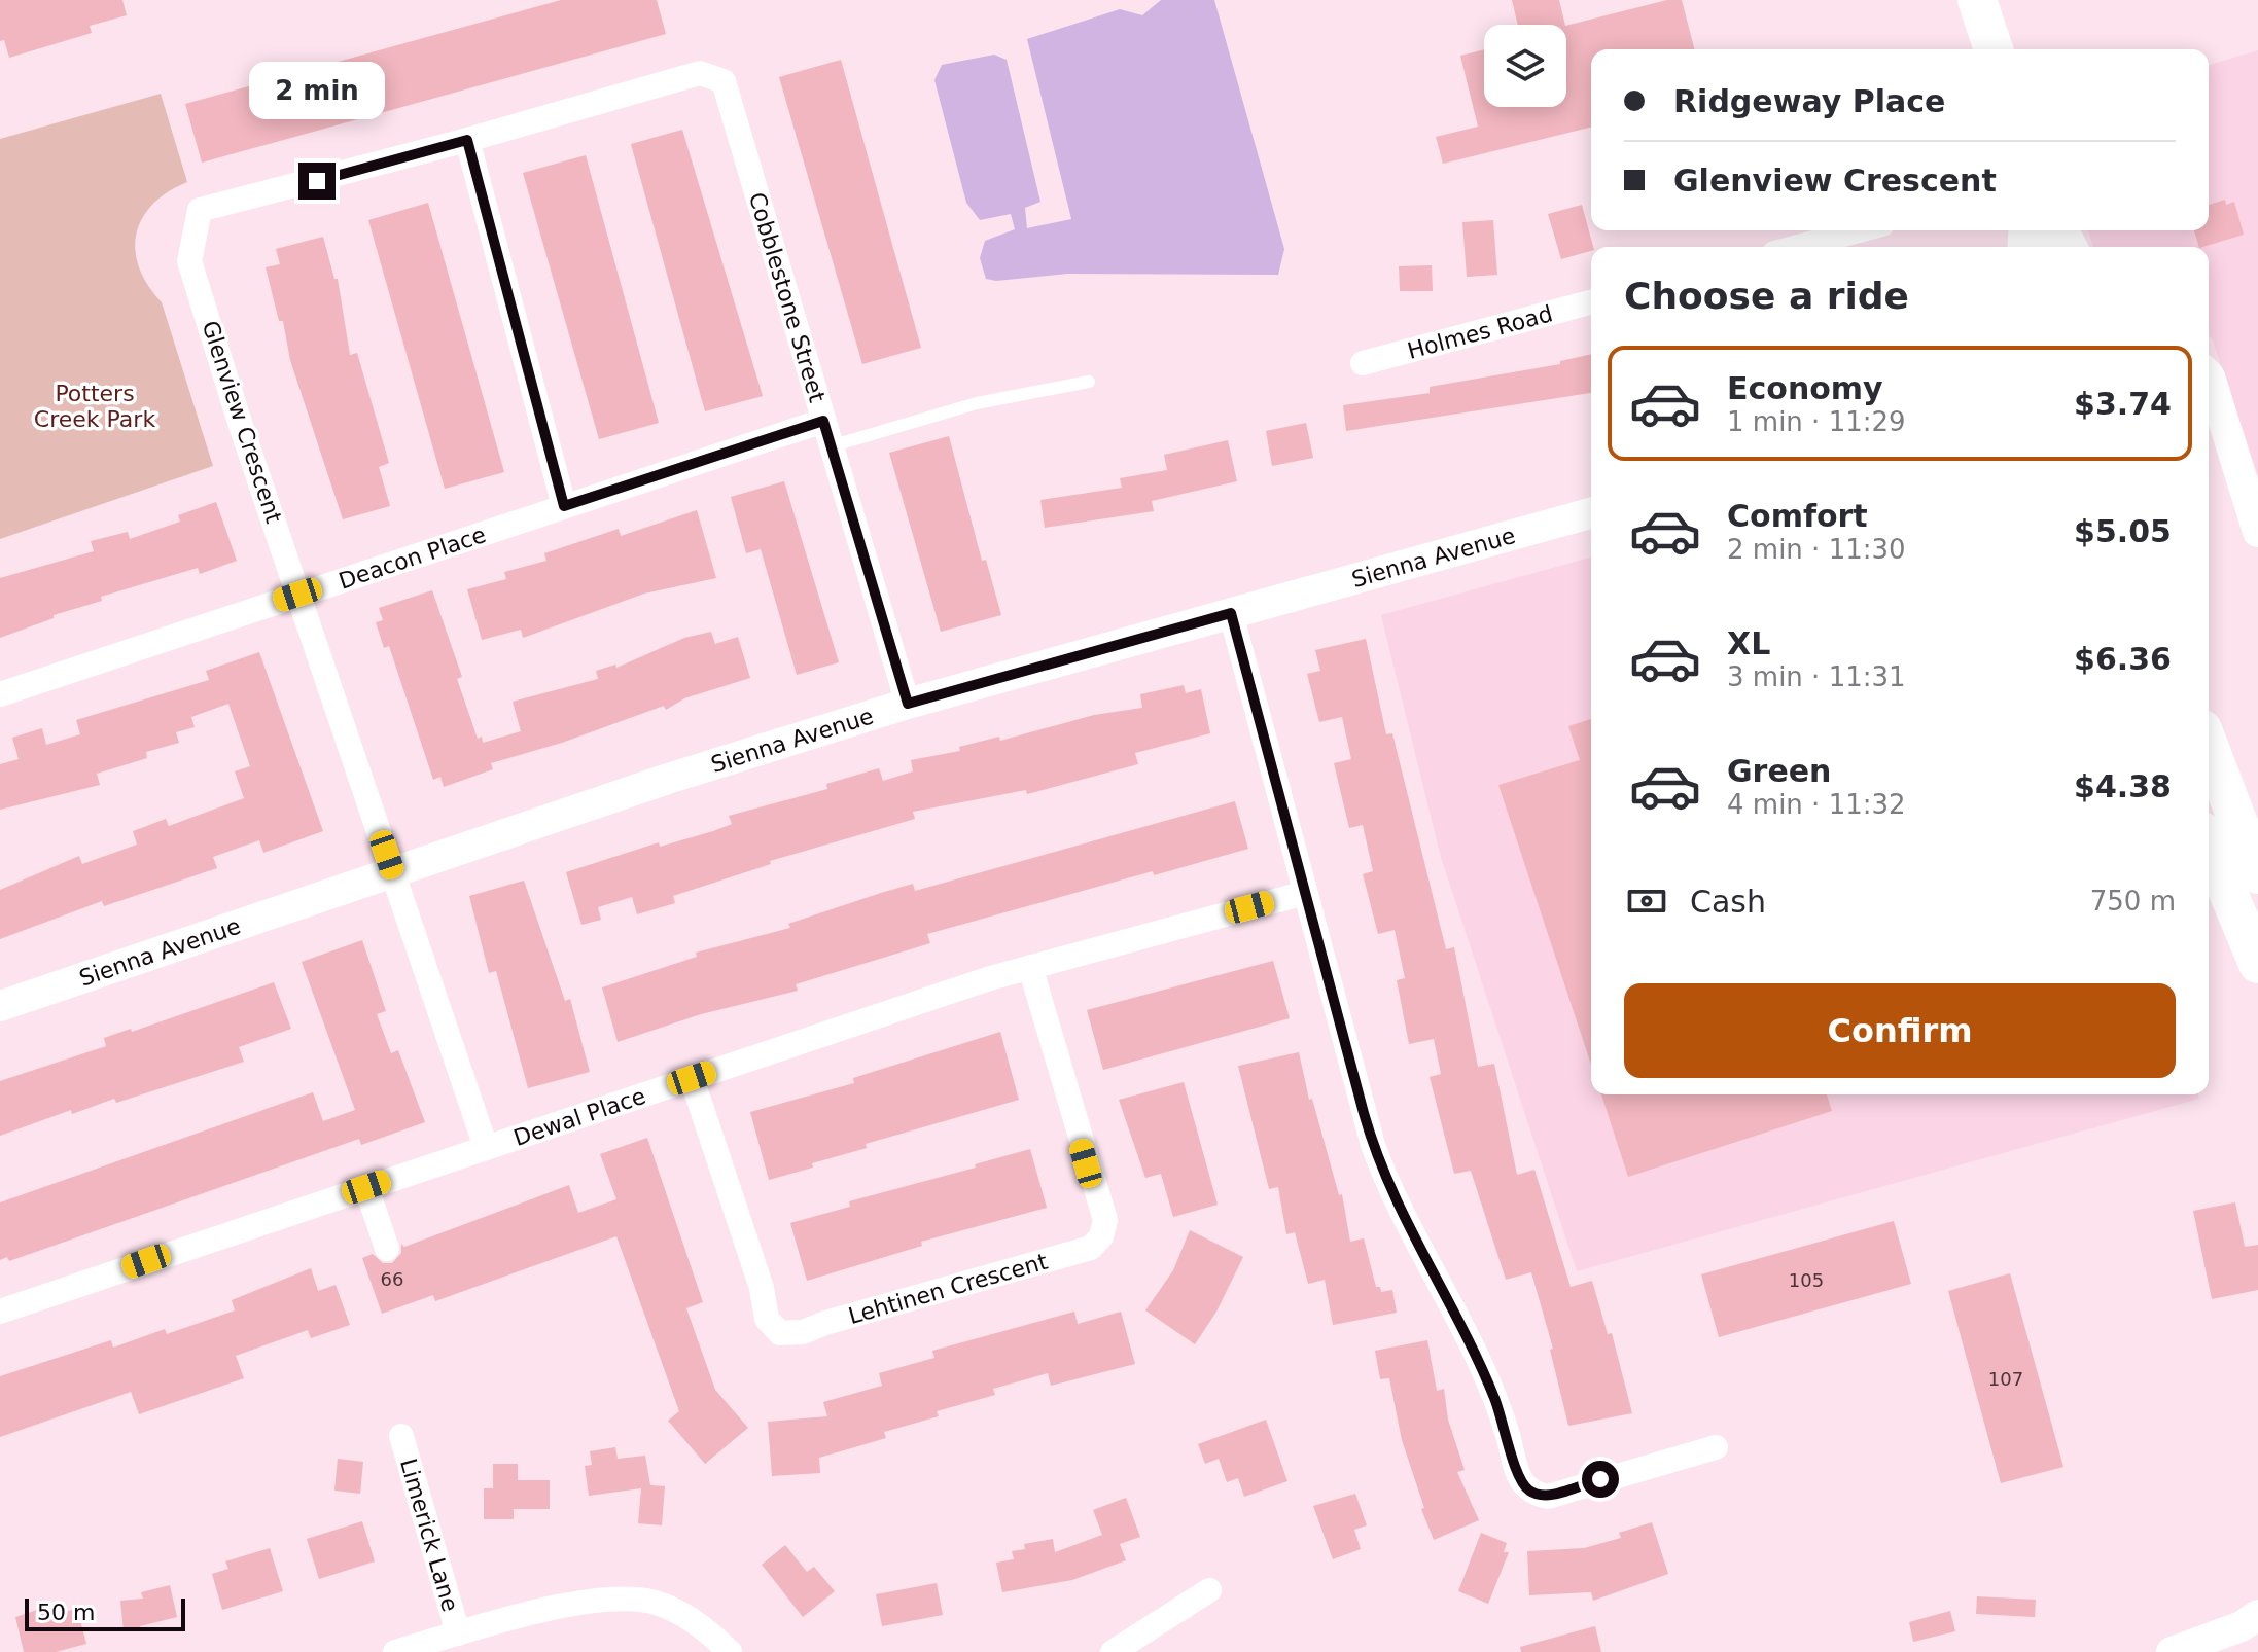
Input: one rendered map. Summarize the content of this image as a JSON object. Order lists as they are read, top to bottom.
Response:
{
  "streets": {
    "street": [
      "Cobblestone Street",
      "Holmes Road",
      "Glenview Crescent",
      "Deacon Place",
      "Sienna Avenue",
      "Dewal Place",
      "Lehtinen Crescent",
      "Limerick Lane"
    ]
  },
  "crossings": [
    ["Cobblestone Street", "Glenview Crescent"],
    ["Cobblestone Street", "Deacon Place"],
    ["Cobblestone Street", "Sienna Avenue"],
    ["Glenview Crescent", "Deacon Place"],
    ["Glenview Crescent", "Sienna Avenue"],
    ["Glenview Crescent", "Dewal Place"],
    ["Dewal Place", "Lehtinen Crescent"]
  ],
  "parks": ["Potters Creek Park"],
  "house_numbers": ["66", "105", "107"],
  "scale_bar": "50 m",
  "page": {
    "banner": ["Ridgeway Place", "Glenview Crescent"],
    "bubble": "2 min",
    "heading": "Choose a ride",
    "list": [
      {
        "name": "Economy",
        "note": "1 min · 11:29",
        "value": "$3.74"
      },
      {
        "name": "Comfort",
        "note": "2 min · 11:30",
        "value": "$5.05"
      },
      {
        "name": "XL",
        "note": "3 min · 11:31",
        "value": "$6.36"
      },
      {
        "name": "Green",
        "note": "4 min · 11:32",
        "value": "$4.38"
      }
    ],
    "pay": ["Cash", "750 m"],
    "buttons": "Confirm",
    "scale": "50 m"
  }
}
